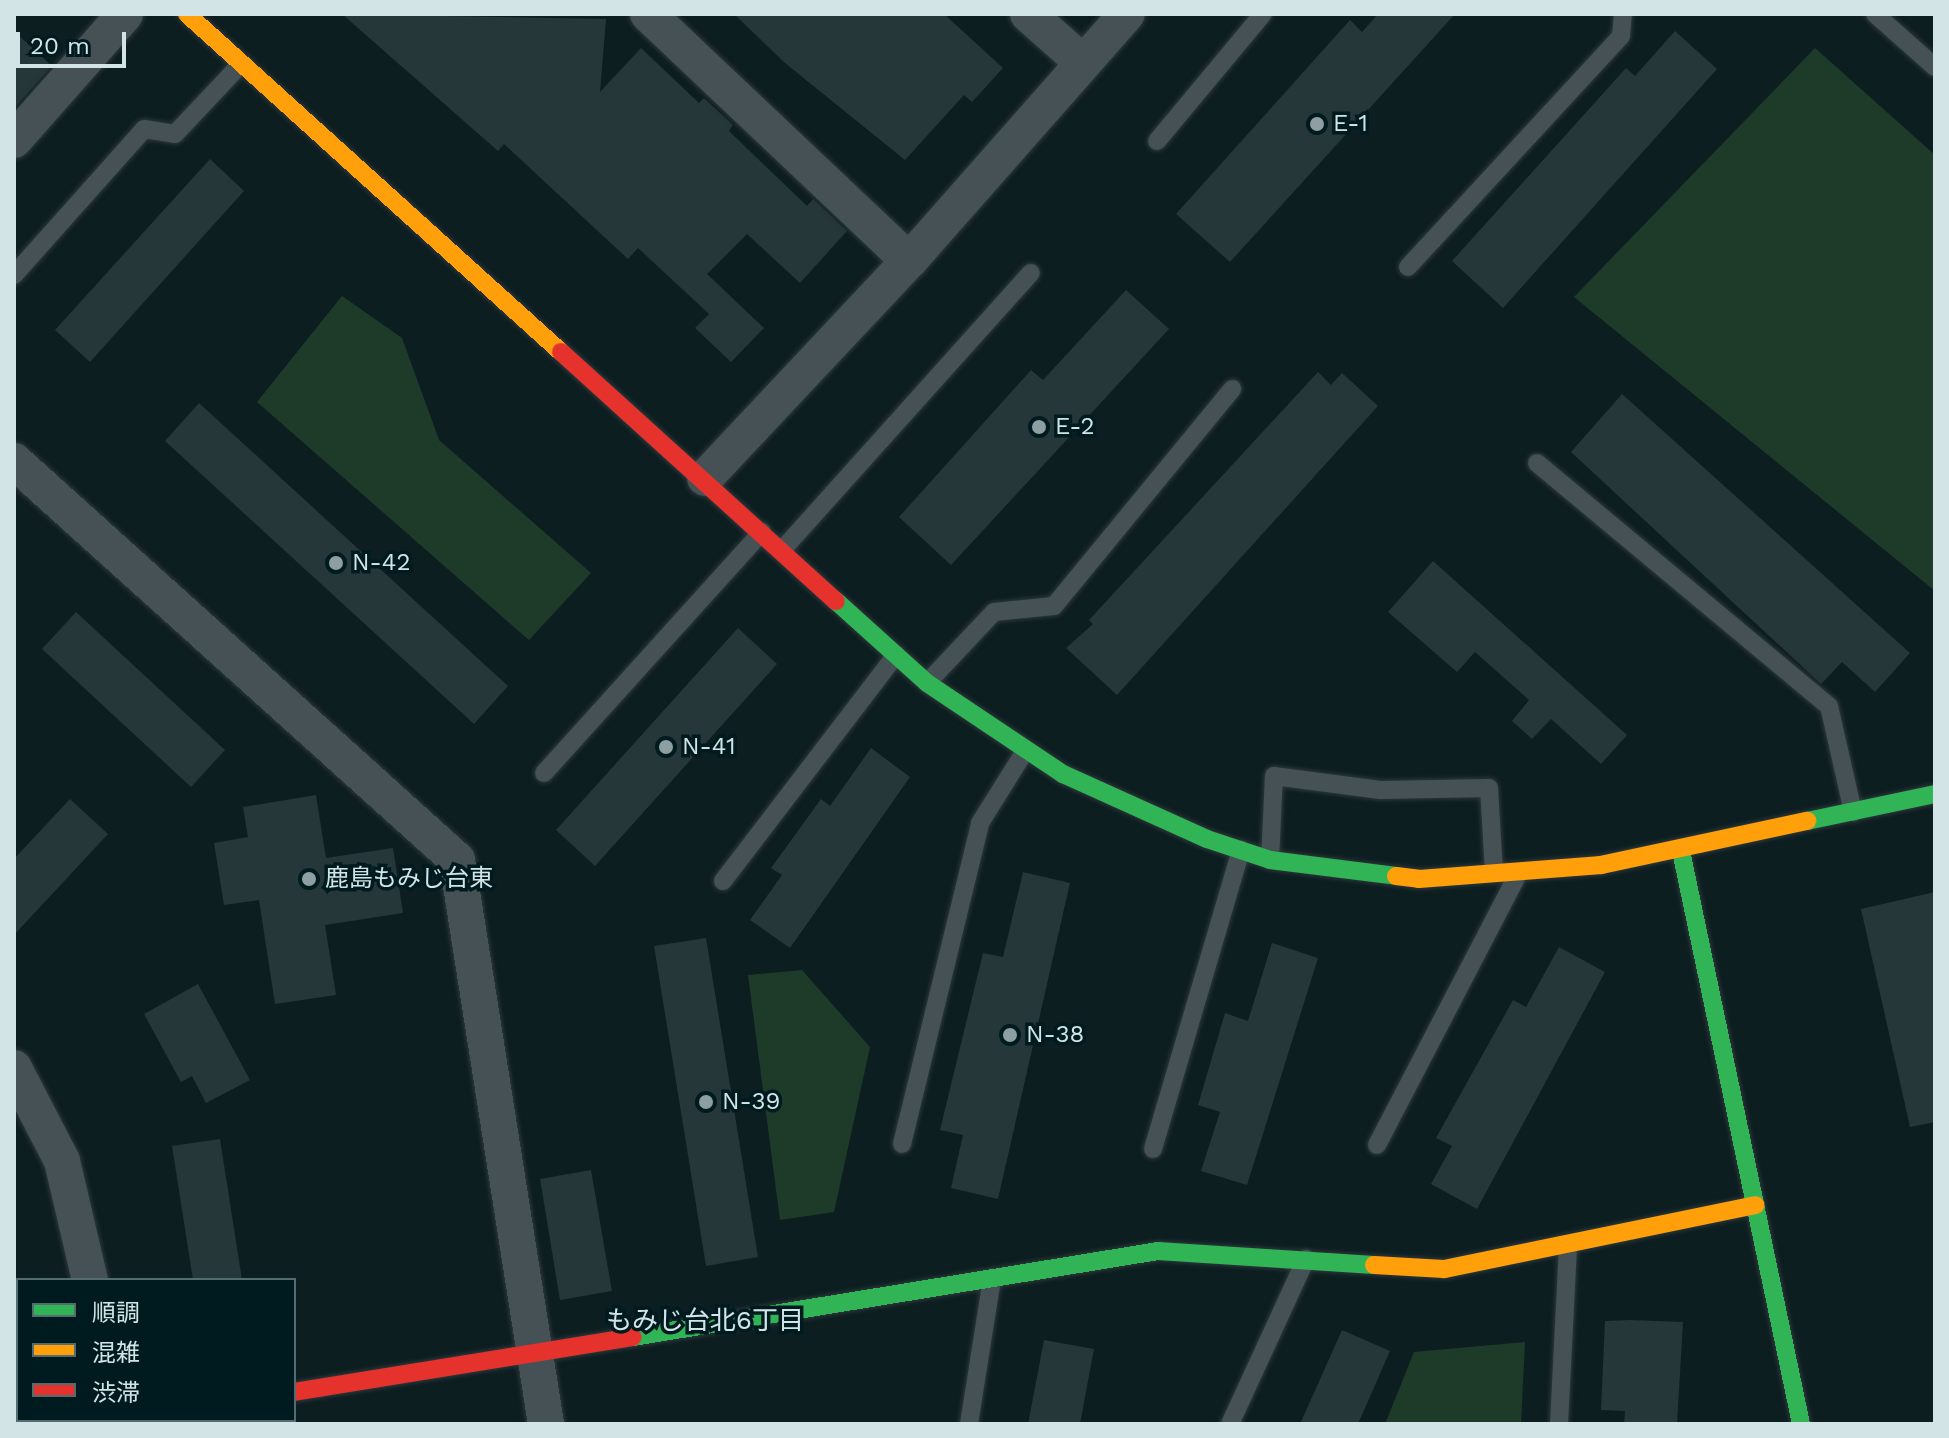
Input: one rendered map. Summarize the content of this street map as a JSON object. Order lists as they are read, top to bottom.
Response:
{
  "districts": ["もみじ台北6丁目"],
  "places": [
    "E-1",
    "E-2",
    "N-42",
    "N-41",
    "鹿島もみじ台東",
    "N-38",
    "N-39"
  ],
  "legend": ["順調", "混雑", "渋滞"],
  "scale_bar": "20 m"
}
